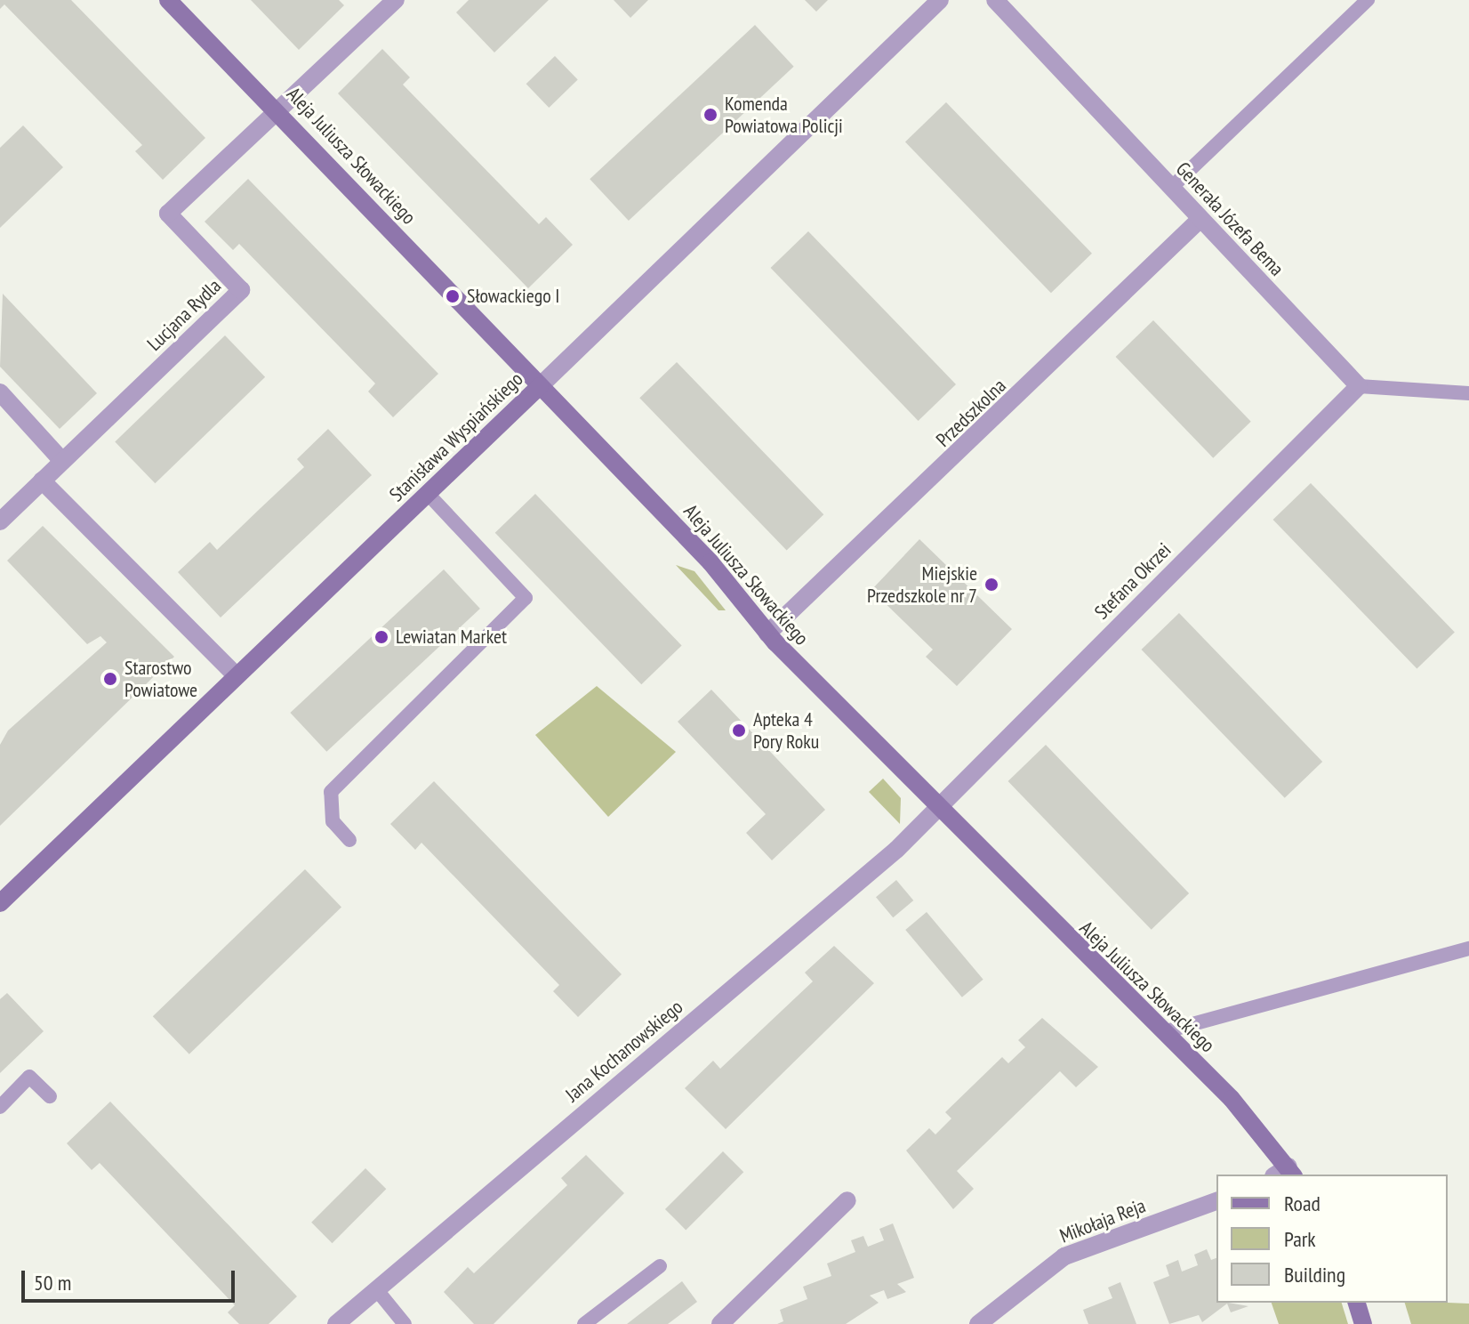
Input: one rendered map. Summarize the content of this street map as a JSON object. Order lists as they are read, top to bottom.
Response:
{
  "streets": {
    "street": [
      "Aleja Juliusza Słowackiego",
      "Generała Józefa Bema",
      "Lucjana Rydla",
      "Przedszkolna",
      "Stanisława Wyspiańskiego",
      "Stefana Okrzei",
      "Jana Kochanowskiego",
      "Mikołaja Reja"
    ]
  },
  "crossings": [
    ["Aleja Juliusza Słowackiego", "Lucjana Rydla"],
    ["Aleja Juliusza Słowackiego", "Przedszkolna"],
    ["Aleja Juliusza Słowackiego", "Stanisława Wyspiańskiego"],
    ["Aleja Juliusza Słowackiego", "Stefana Okrzei"],
    ["Aleja Juliusza Słowackiego", "Jana Kochanowskiego"],
    ["Generała Józefa Bema", "Przedszkolna"],
    ["Generała Józefa Bema", "Stefana Okrzei"],
    ["Stefana Okrzei", "Jana Kochanowskiego"]
  ],
  "places": [
    "Komenda Powiatowa Policji",
    "Słowackiego I",
    "Miejskie Przedszkole nr 7",
    "Lewiatan Market",
    "Starostwo Powiatowe",
    "Apteka 4 Pory Roku"
  ],
  "legend": ["Road", "Park", "Building"],
  "scale_bar": "50 m"
}
